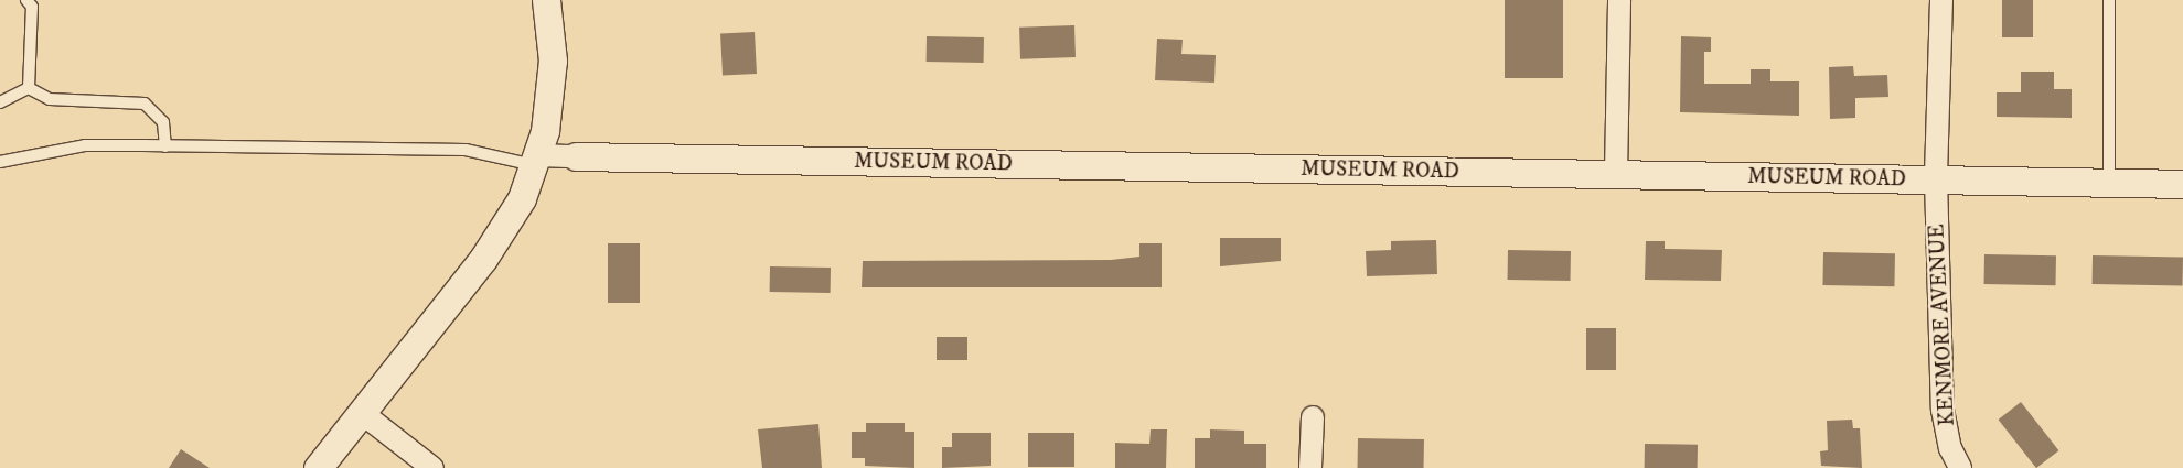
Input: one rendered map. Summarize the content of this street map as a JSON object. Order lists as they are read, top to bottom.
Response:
{
  "streets": {
    "street": ["MUSEUM ROAD", "KENMORE AVENUE"]
  },
  "crossings": [
    ["MUSEUM ROAD", "KENMORE AVENUE"]
  ]
}
